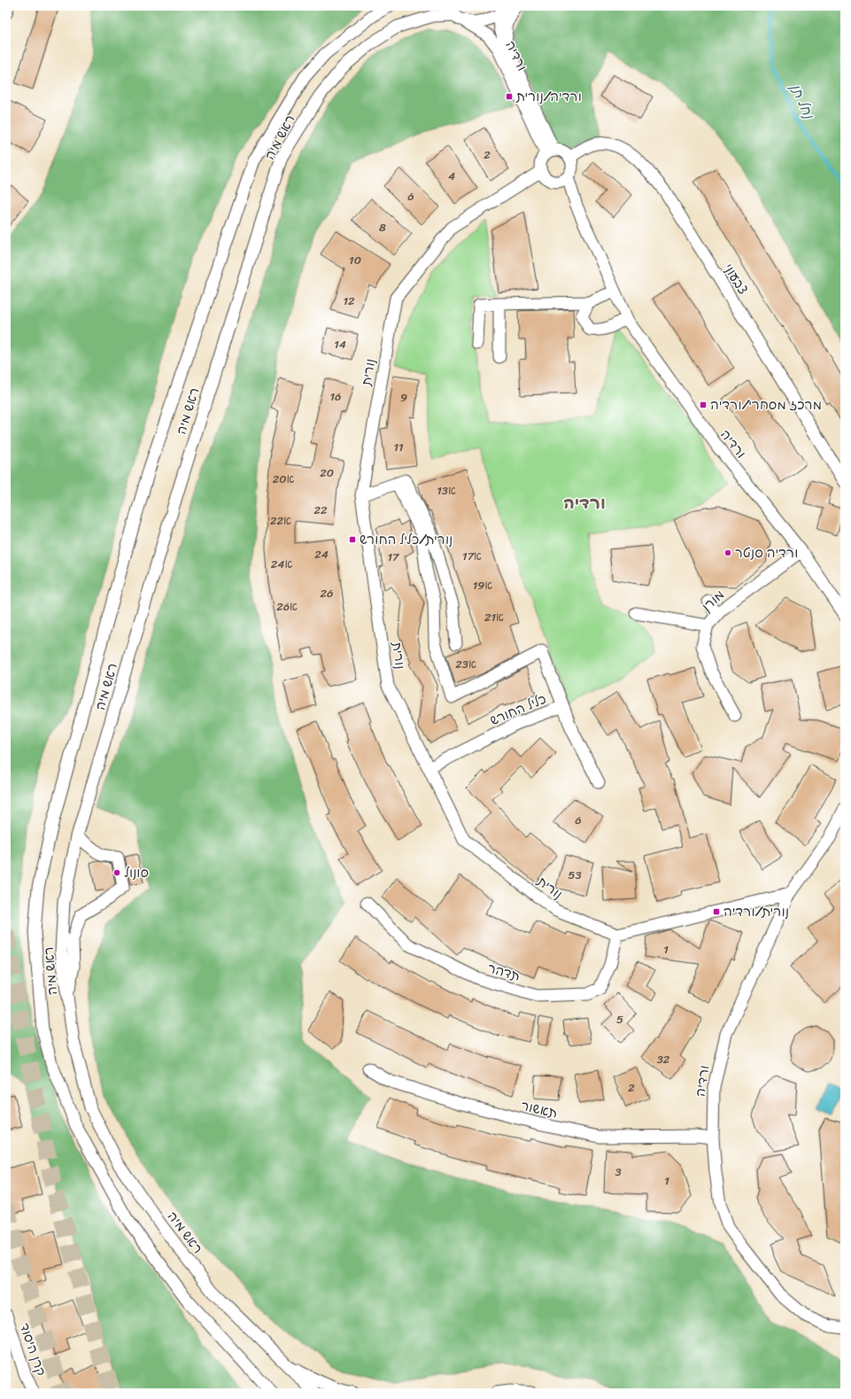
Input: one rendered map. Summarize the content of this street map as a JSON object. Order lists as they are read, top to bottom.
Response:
{
  "streets": {
    "street": [
      "ורדיה",
      "ראש מיה",
      "צבעוני",
      "נורית",
      "מורן",
      "כליל החורש",
      "תדהר",
      "תאשור",
      "קרן היסוד"
    ]
  },
  "crossings": [
    ["ורדיה", "ראש מיה"],
    ["ורדיה", "צבעוני"],
    ["ורדיה", "נורית"],
    ["ורדיה", "מורן"],
    ["ורדיה", "תאשור"],
    ["צבעוני", "נורית"],
    ["נורית", "כליל החורש"],
    ["נורית", "תדהר"]
  ],
  "districts": ["ורדיה"],
  "water": ["נחל תן"],
  "places": {
    "transit": [
      "ורדיה/נורית",
      "מרכז מסחרי/ורדיה",
      "נורית/כליל החורש",
      "נורית/ורדיה"
    ],
    "other": ["ורדיה סנטר", "סונול"]
  },
  "house_numbers": [
    "2",
    "4",
    "6",
    "8",
    "10",
    "12",
    "14",
    "16",
    "9",
    "11",
    "20",
    "20א",
    "13א",
    "22",
    "22א",
    "24",
    "17א",
    "17",
    "24א",
    "19א",
    "26",
    "26א",
    "21א",
    "23א",
    "6",
    "53",
    "1",
    "5",
    "32",
    "2",
    "3",
    "1"
  ]
}
